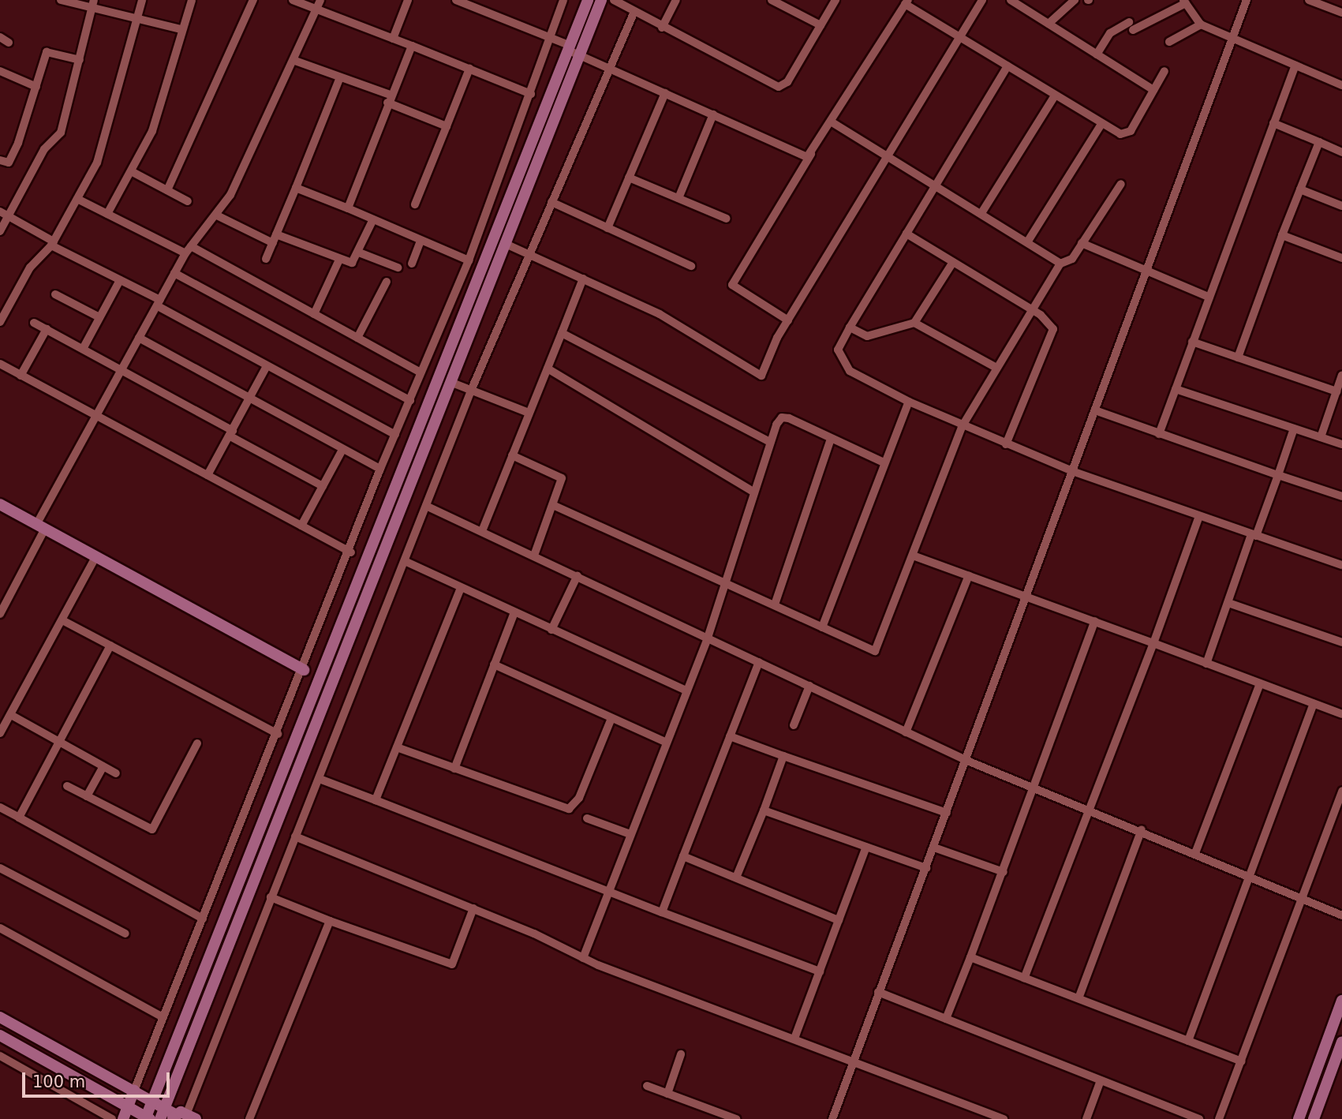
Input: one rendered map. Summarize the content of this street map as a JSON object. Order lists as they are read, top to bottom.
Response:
{
  "scale_bar": "100 m"
}
